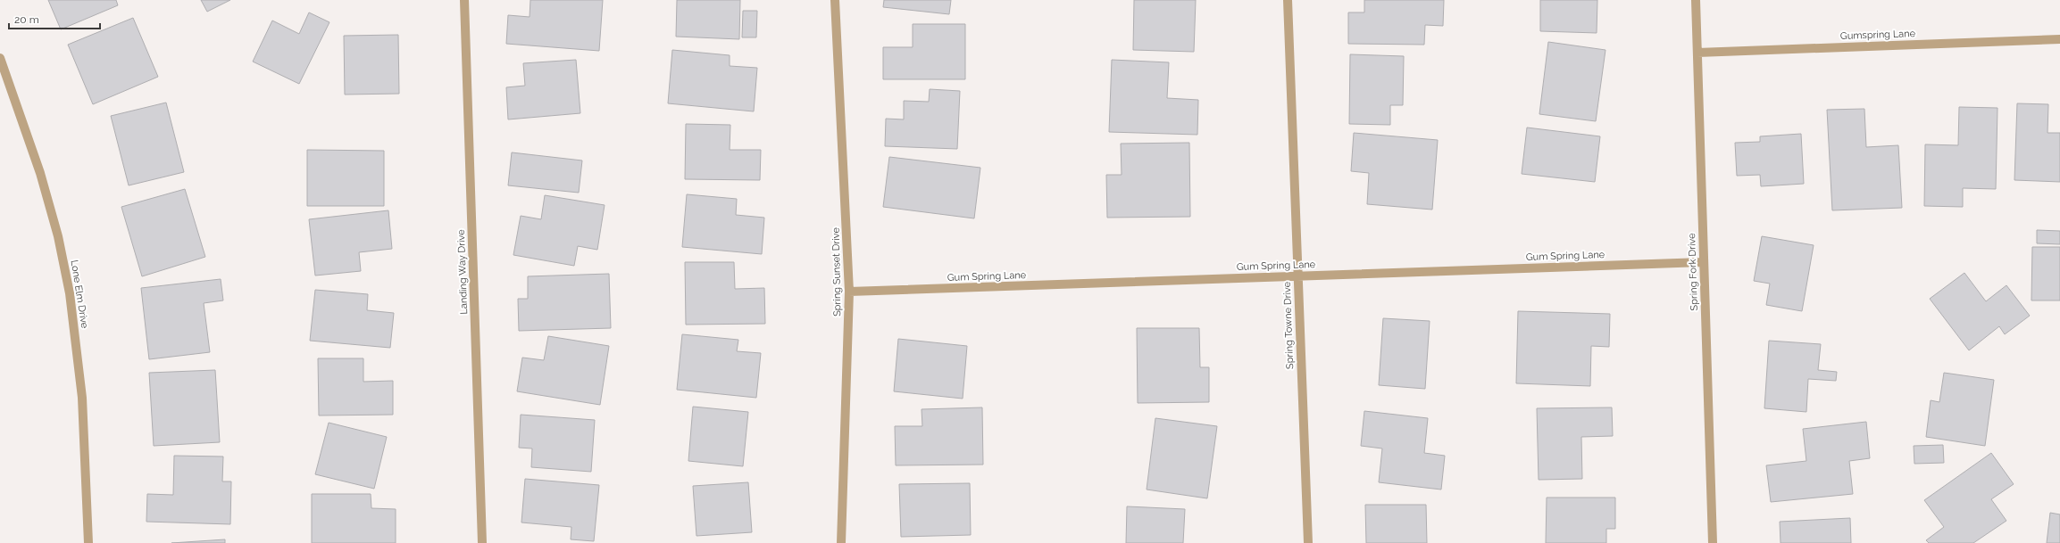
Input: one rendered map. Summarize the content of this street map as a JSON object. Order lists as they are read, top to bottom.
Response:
{
  "streets": {
    "street": [
      "Gumspring Lane",
      "Gum Spring Lane",
      "Landing Way Drive",
      "Spring Sunset Drive",
      "Spring Fork Drive",
      "Lone Elm Drive",
      "Spring Towne Drive"
    ]
  },
  "crossings": [
    ["Gumspring Lane", "Spring Fork Drive"],
    ["Gum Spring Lane", "Spring Sunset Drive"],
    ["Gum Spring Lane", "Spring Fork Drive"],
    ["Gum Spring Lane", "Spring Towne Drive"]
  ],
  "scale_bar": "20 m"
}
